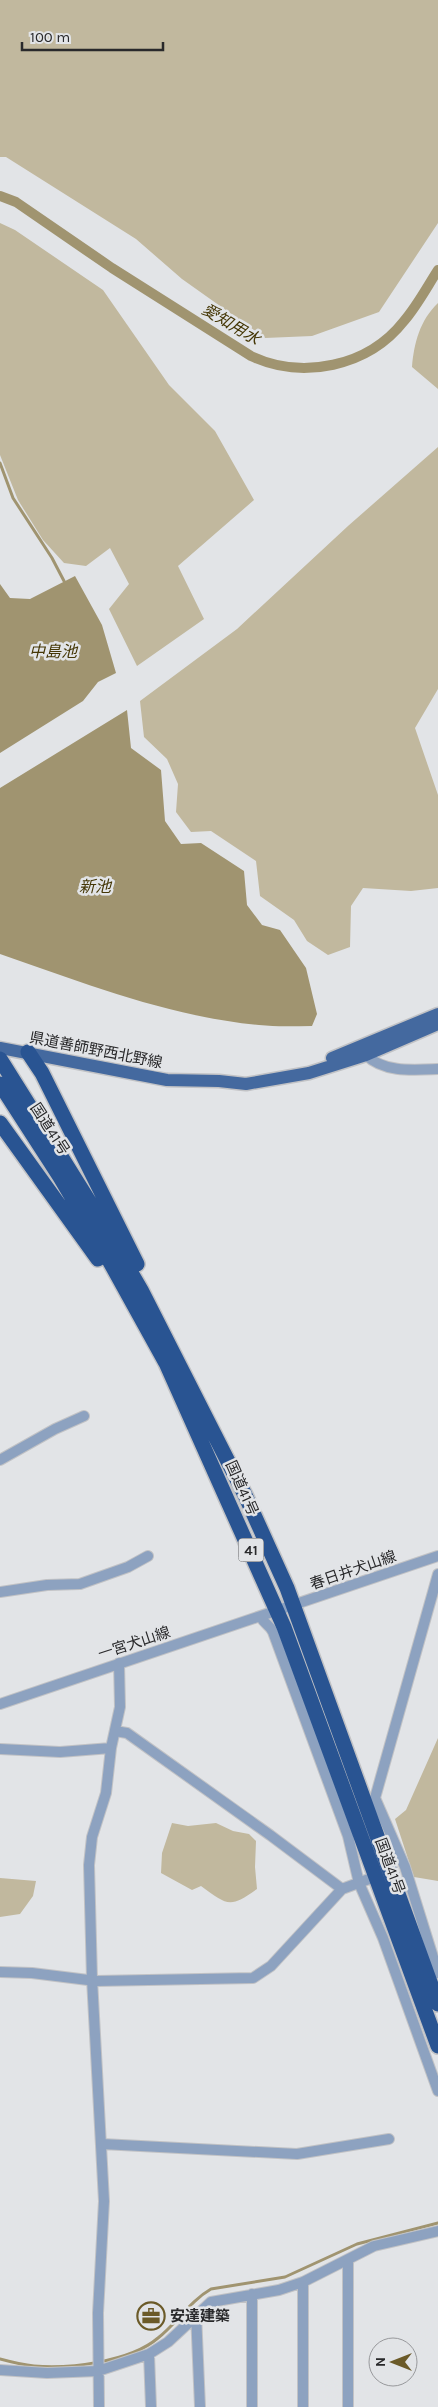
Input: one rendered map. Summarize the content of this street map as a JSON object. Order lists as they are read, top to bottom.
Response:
{
  "streets": {
    "highway": ["国道41号", "41"],
    "main road": ["県道善師野西北野線"],
    "street": ["春日井犬山線", "一宮犬山線"]
  },
  "crossings": [
    ["国道41号", "春日井犬山線"],
    ["国道41号", "一宮犬山線"],
    ["春日井犬山線", "一宮犬山線"]
  ],
  "water": ["愛知用水", "中島池", "新池"],
  "places": {
    "office": ["安達建築"]
  },
  "scale_bar": "100 m",
  "north": "left"
}
